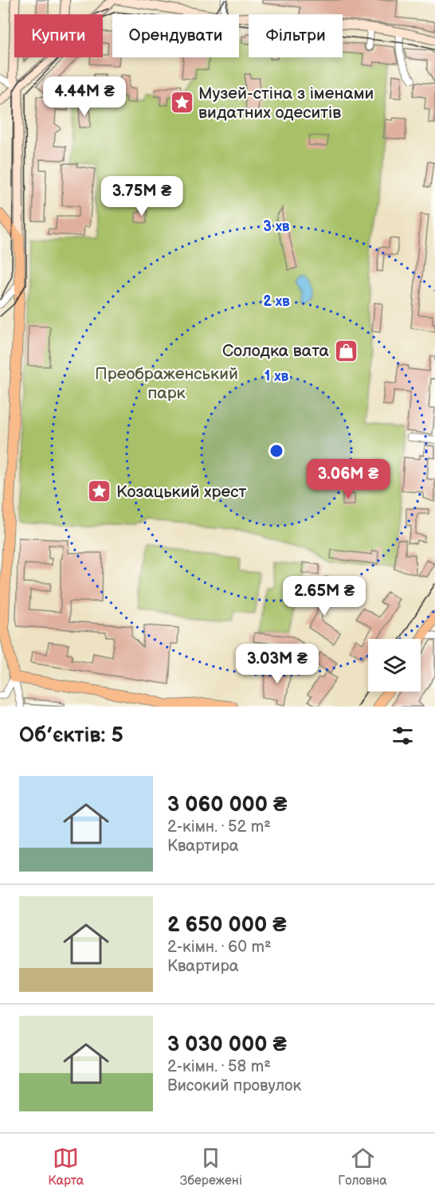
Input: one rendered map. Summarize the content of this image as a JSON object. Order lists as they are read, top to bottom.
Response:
{
  "parks": ["Преображенський парк"],
  "places": {
    "place": ["Музей-стіна з іменами видатних одеситів", "Козацький хрест"],
    "shop": ["Солодка вата"]
  },
  "page": {
    "chip": ["Купити", "Орендувати", "Фільтри"],
    "price": [
      "4.44M ₴",
      "3.75M ₴",
      "3.06M ₴",
      "2.65M ₴",
      "3.03M ₴"
    ],
    "heading": "Об’єктів: 5",
    "list": [
      {
        "name": "3 060 000 ₴",
        "note": "2-кімн. · 52 m² · Квартира"
      },
      {
        "name": "2 650 000 ₴",
        "note": "2-кімн. · 60 m² · Квартира"
      },
      {
        "name": "3 030 000 ₴",
        "note": "2-кімн. · 58 m² · Високий провулок"
      }
    ],
    "tabs": ["Карта", "Збережені", "Головна"]
  },
  "rings": ["3 хв", "2 хв", "1 хв"]
}
